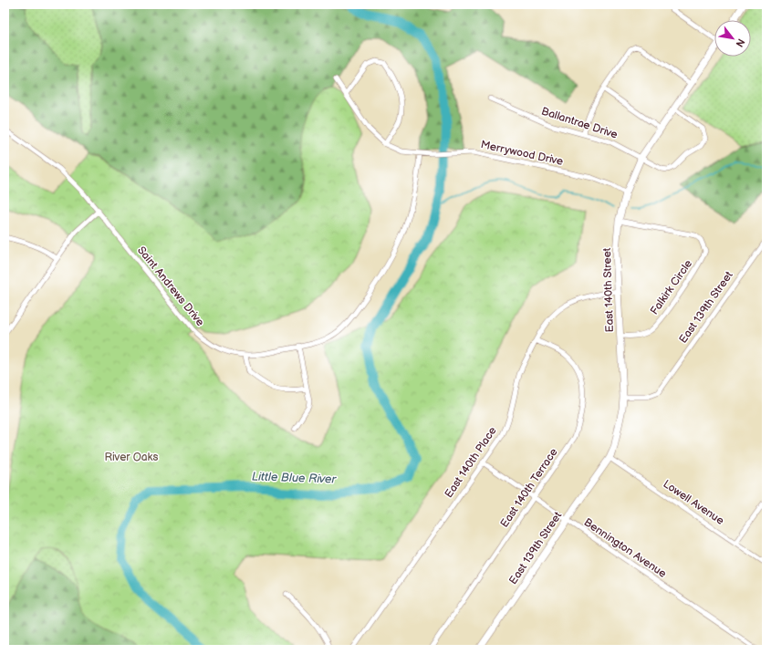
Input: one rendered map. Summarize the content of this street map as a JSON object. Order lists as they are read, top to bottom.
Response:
{
  "streets": {
    "street": [
      "Ballantrae Drive",
      "Merrywood Drive",
      "Saint Andrews Drive",
      "Falkirk Circle",
      "East 140th Street",
      "East 139th Street",
      "East 140th Place",
      "East 140th Terrace",
      "Lowell Avenue",
      "Bennington Avenue"
    ]
  },
  "crossings": [
    ["Ballantrae Drive", "East 140th Street"],
    ["Merrywood Drive", "Saint Andrews Drive"],
    ["Merrywood Drive", "East 140th Street"],
    ["Falkirk Circle", "East 140th Street"],
    ["East 140th Street", "East 139th Street"],
    ["East 140th Street", "East 140th Place"],
    ["East 140th Street", "Lowell Avenue"],
    ["East 139th Street", "Lowell Avenue"],
    ["East 139th Street", "Bennington Avenue"],
    ["East 140th Place", "East 140th Terrace"],
    ["East 140th Place", "Bennington Avenue"],
    ["East 140th Terrace", "Bennington Avenue"]
  ],
  "water": ["Little Blue River"],
  "parks": ["River Oaks"],
  "north": "bottom right"
}
